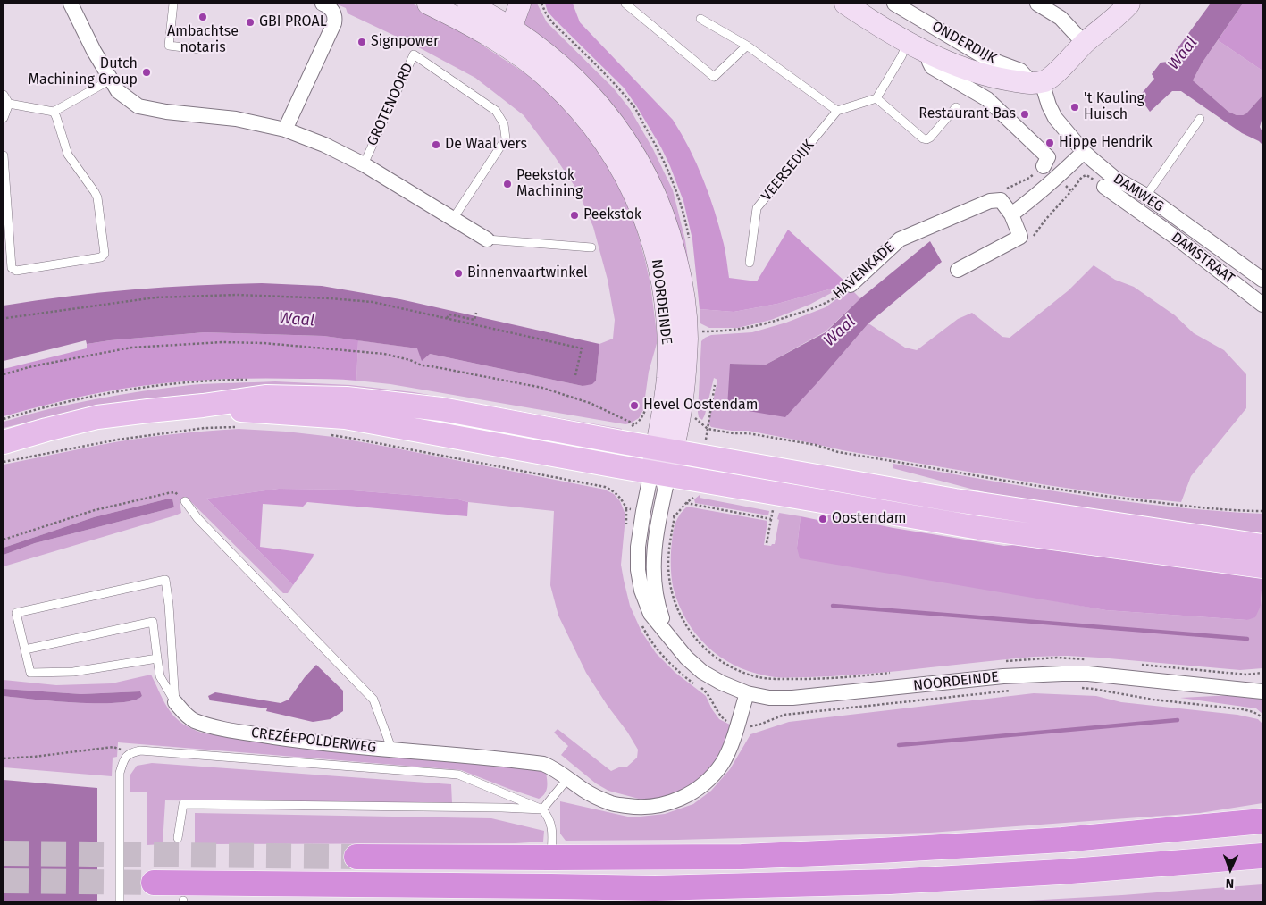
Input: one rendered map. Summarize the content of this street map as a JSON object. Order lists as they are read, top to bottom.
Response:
{
  "streets": {
    "main road": ["NOORDEINDE"],
    "street": [
      "ONDERDIJK",
      "GROTENOORD",
      "DAMWEG",
      "DAMSTRAAT",
      "HAVENKADE",
      "CREZÉEPOLDERWEG"
    ],
    "lane": ["VEERSEDIJK"]
  },
  "crossings": [
    ["ONDERDIJK", "DAMWEG"],
    ["NOORDEINDE", "CREZÉEPOLDERWEG"]
  ],
  "water": ["Waal"],
  "places": [
    "Ambachtse notaris",
    "GBI PROAL",
    "Signpower",
    "Dutch Machining Group",
    "'t Kauling Huisch",
    "Restaurant Bas",
    "Hippe Hendrik",
    "De Waal vers",
    "Peekstok Machining",
    "Peekstok",
    "Binnenvaartwinkel",
    "Hevel Oostendam",
    "Oostendam"
  ],
  "north": "bottom"
}
